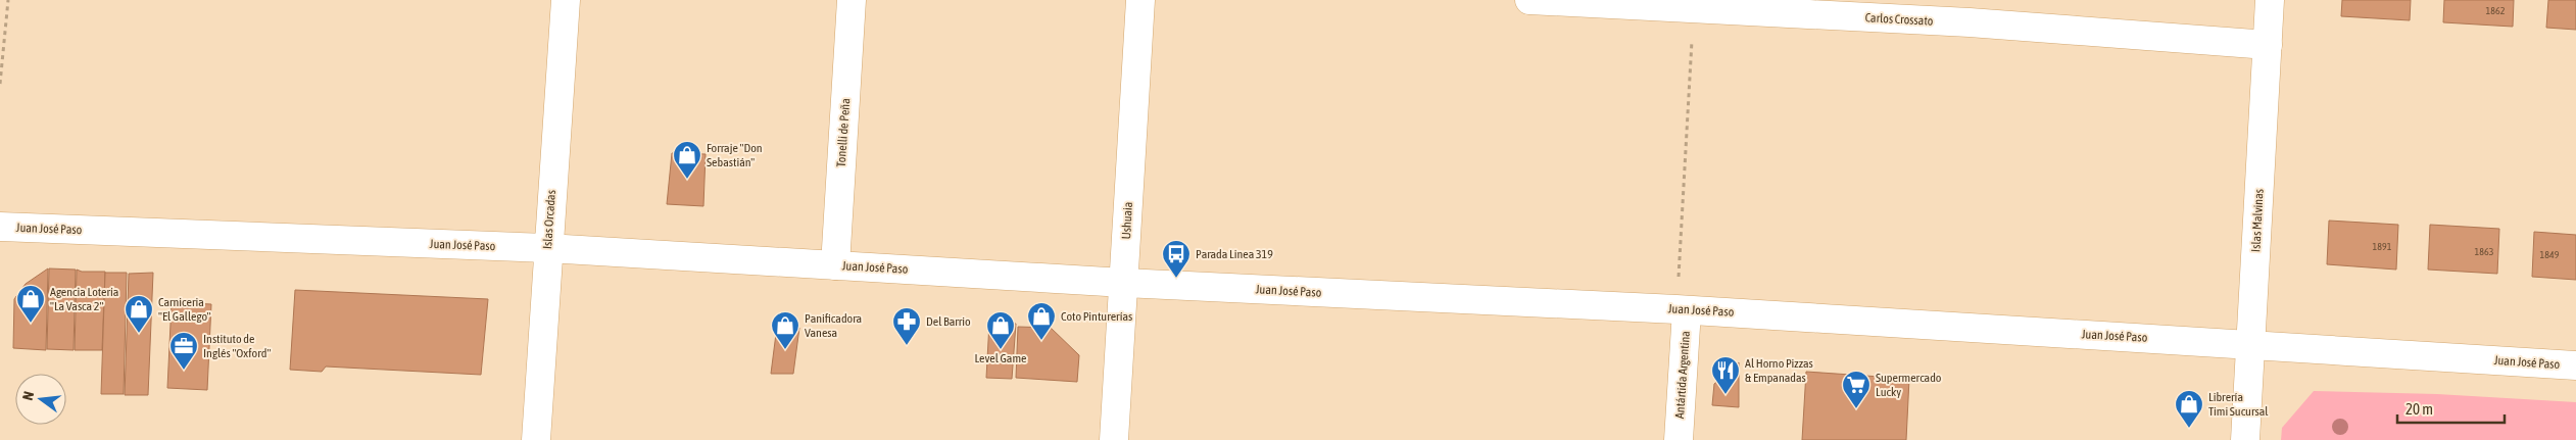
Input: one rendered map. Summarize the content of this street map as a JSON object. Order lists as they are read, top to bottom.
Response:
{
  "streets": {
    "main road": [
      "Carlos Crossato",
      "Tonelli de Peña",
      "Islas Orcadas",
      "Ushuaia",
      "Islas Malvinas",
      "Juan José Paso",
      "Antártida Argentina"
    ]
  },
  "crossings": [
    ["Carlos Crossato", "Islas Malvinas"],
    ["Tonelli de Peña", "Juan José Paso"],
    ["Islas Orcadas", "Juan José Paso"],
    ["Ushuaia", "Juan José Paso"],
    ["Islas Malvinas", "Juan José Paso"],
    ["Juan José Paso", "Antártida Argentina"]
  ],
  "places": {
    "shop": [
      "Forraje \"Don Sebastián\"",
      "Agencia Lotería \"La Vasca 2\"",
      "Carniceria \"El Gallego\"",
      "Coto Pinturerías",
      "Panificadora Vanesa",
      "Level Game",
      "Librería Timi Sucursal"
    ],
    "bus stop": ["Parada Linea 319"],
    "pharmacy": ["Del Barrio"],
    "office": ["Instituto de Inglés \"Oxford\""],
    "restaurant": ["Al Horno Pizzas & Empanadas"],
    "supermarket": ["Supermercado Lucky"]
  },
  "house_numbers": [
    "1862",
    "1891",
    "1863",
    "1849"
  ],
  "scale_bar": "20 m",
  "north": "left"
}
